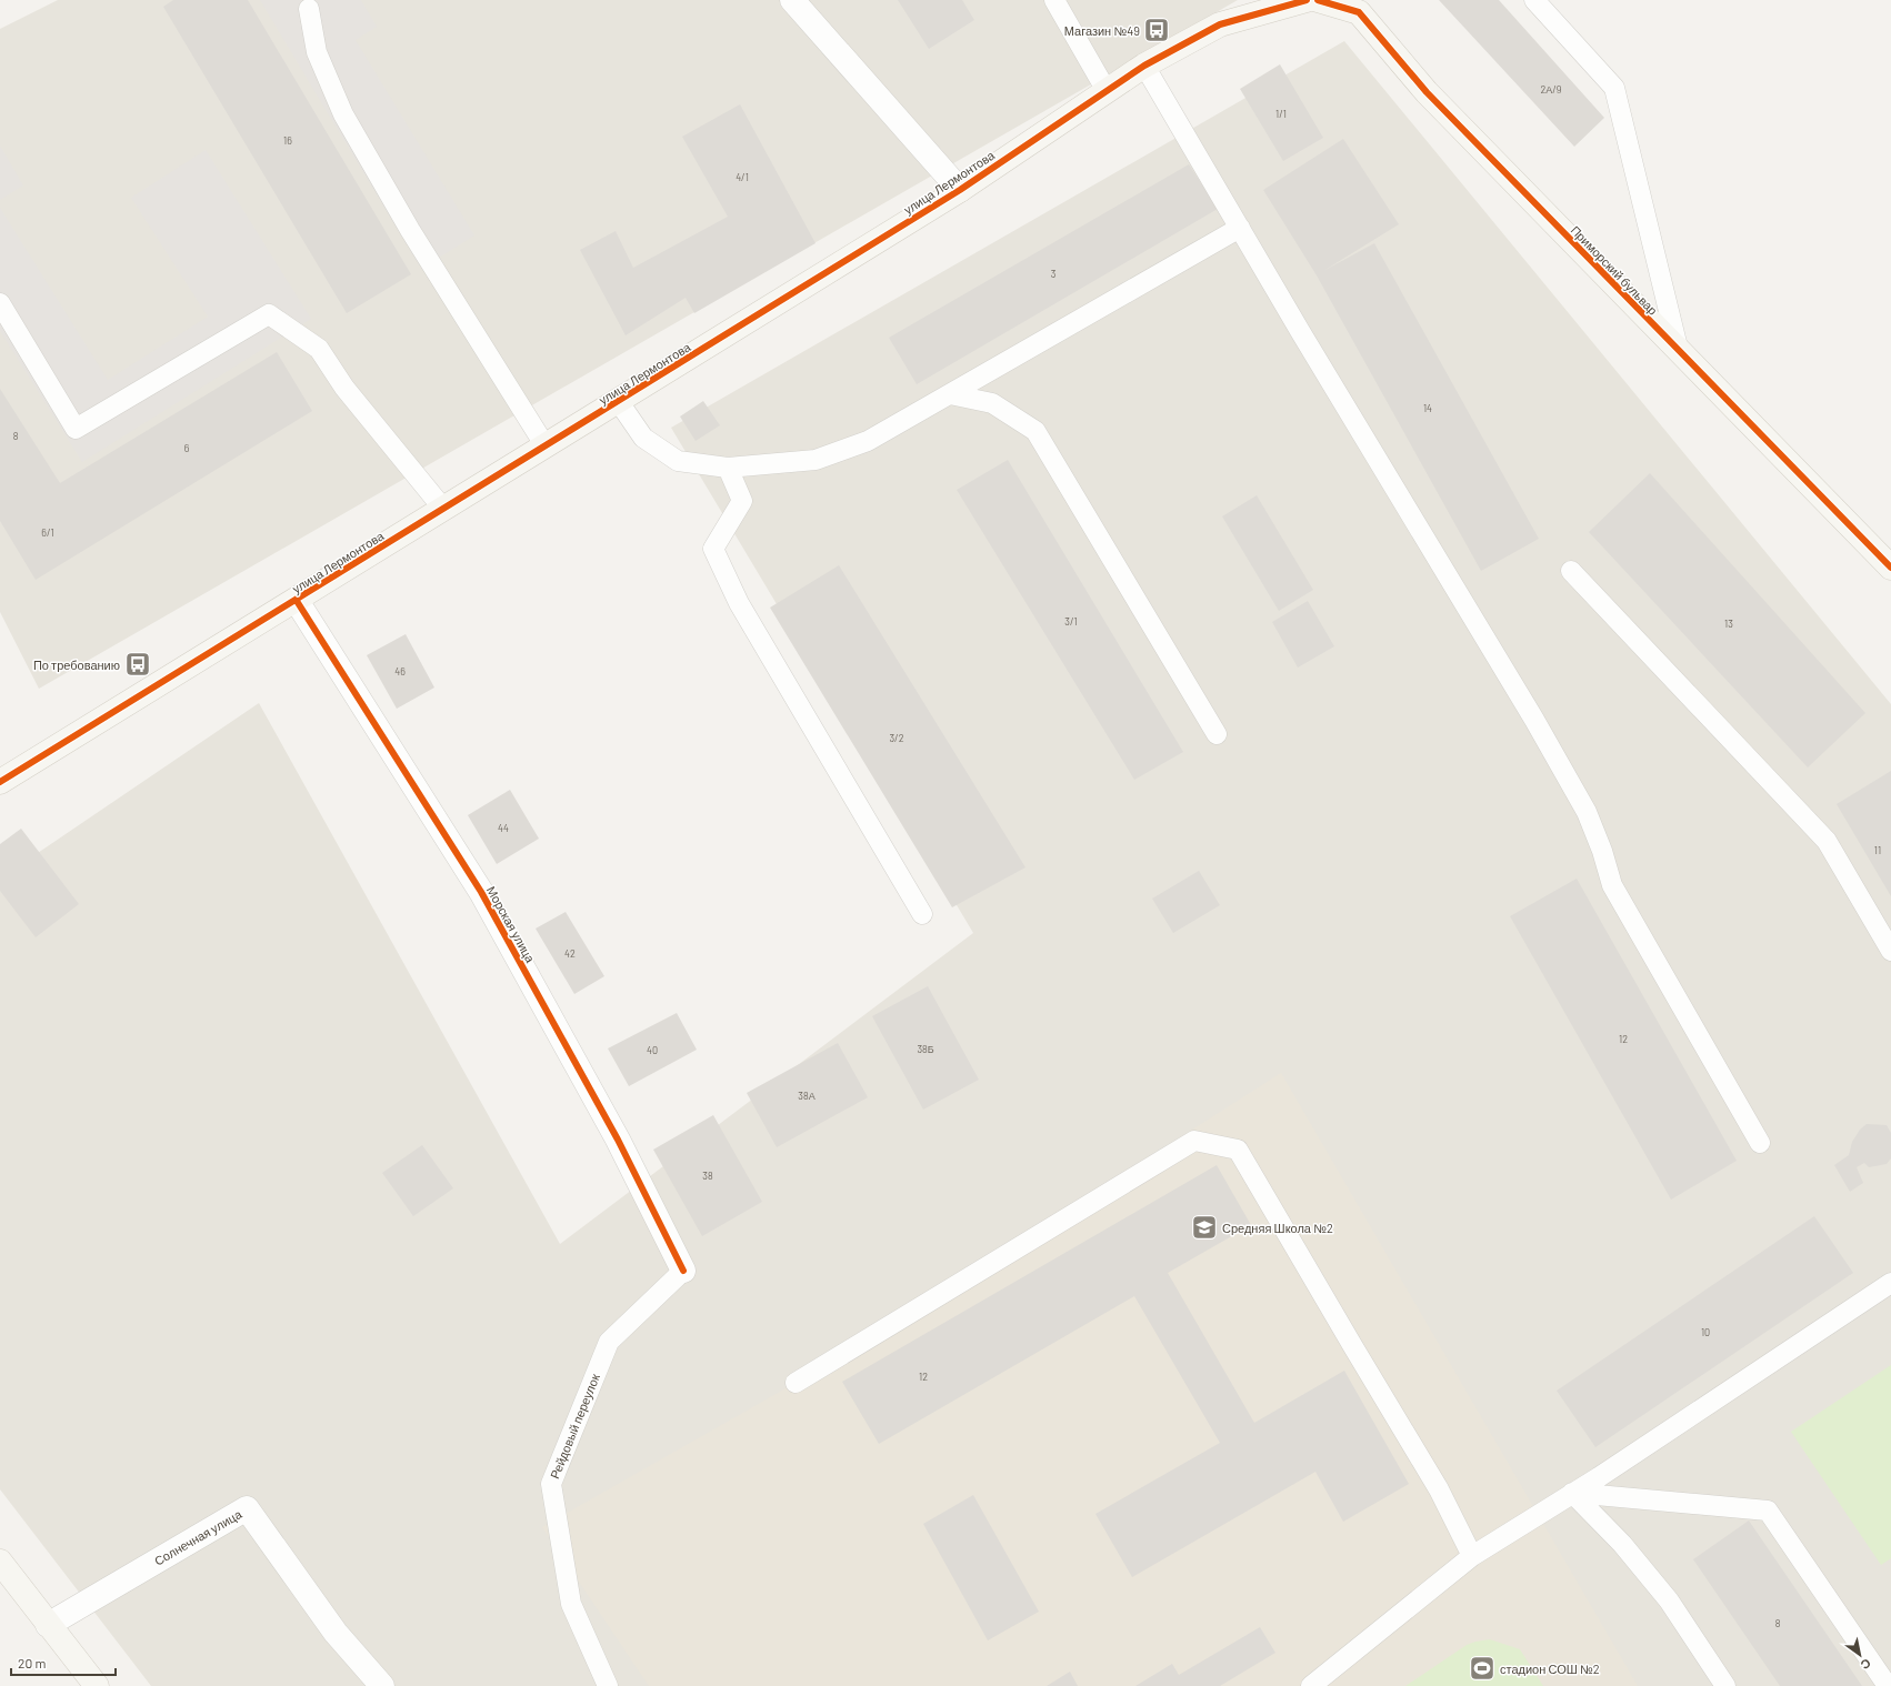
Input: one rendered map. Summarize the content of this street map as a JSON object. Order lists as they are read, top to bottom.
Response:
{
  "streets": {
    "street": [
      "улица Лермонтова",
      "Приморский бульвар",
      "Морская улица",
      "Солнечная улица"
    ],
    "lane": ["Рейдовый переулок"]
  },
  "crossings": [
    ["улица Лермонтова", "Морская улица"],
    ["Морская улица", "Рейдовый переулок"]
  ],
  "places": {
    "bus stop": ["Магазин №49", "По требованию"],
    "school or university": ["Средняя Школа №2"],
    "sports": ["стадион СОШ №2"]
  },
  "house_numbers": [
    "2А/9",
    "1/1",
    "16",
    "4/1",
    "3",
    "14",
    "8",
    "6",
    "6/1",
    "3/1",
    "13",
    "46",
    "3/2",
    "44",
    "11",
    "42",
    "12",
    "38Б",
    "40",
    "38А",
    "38",
    "10",
    "12",
    "8"
  ],
  "scale_bar": "20 m",
  "north": "bottom right"
}
